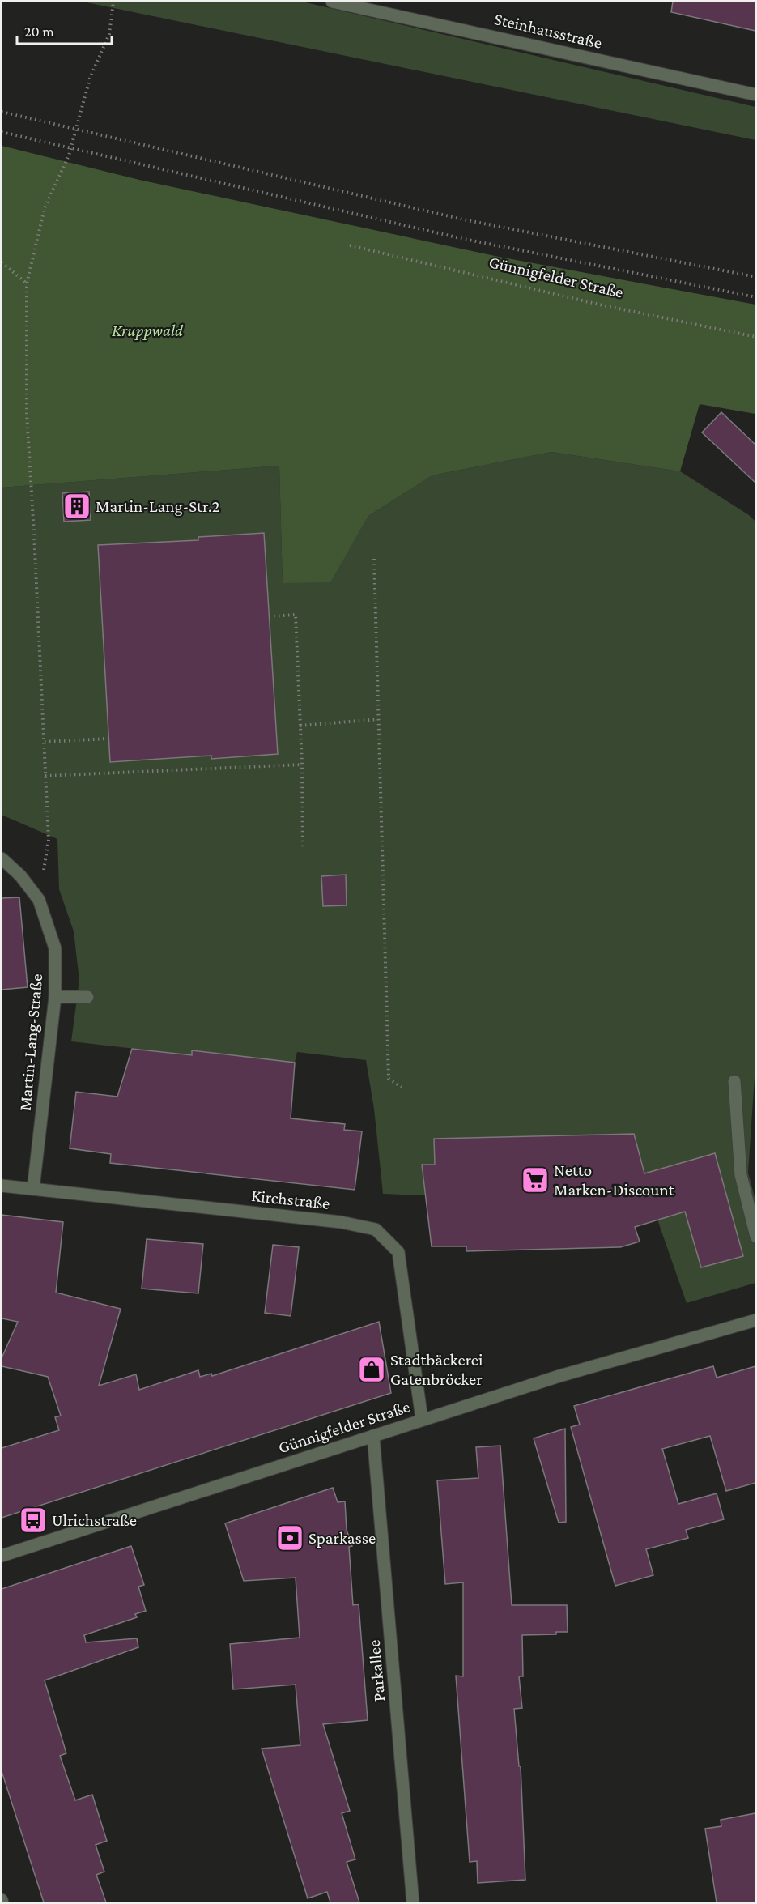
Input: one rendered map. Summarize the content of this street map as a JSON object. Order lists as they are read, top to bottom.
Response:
{
  "streets": {
    "street": [
      "Steinhausstraße",
      "Günnigfelder Straße",
      "Martin-Lang-Straße",
      "Kirchstraße",
      "Parkallee"
    ]
  },
  "crossings": [
    ["Günnigfelder Straße", "Kirchstraße"],
    ["Günnigfelder Straße", "Parkallee"],
    ["Martin-Lang-Straße", "Kirchstraße"]
  ],
  "parks": ["Kruppwald"],
  "places": {
    "building": ["Martin-Lang-Str.2"],
    "supermarket": ["Netto Marken-Discount"],
    "shop": ["Stadtbäckerei Gatenbröcker"],
    "bus stop": ["Ulrichstraße"],
    "bank": ["Sparkasse"]
  },
  "scale_bar": "20 m"
}
